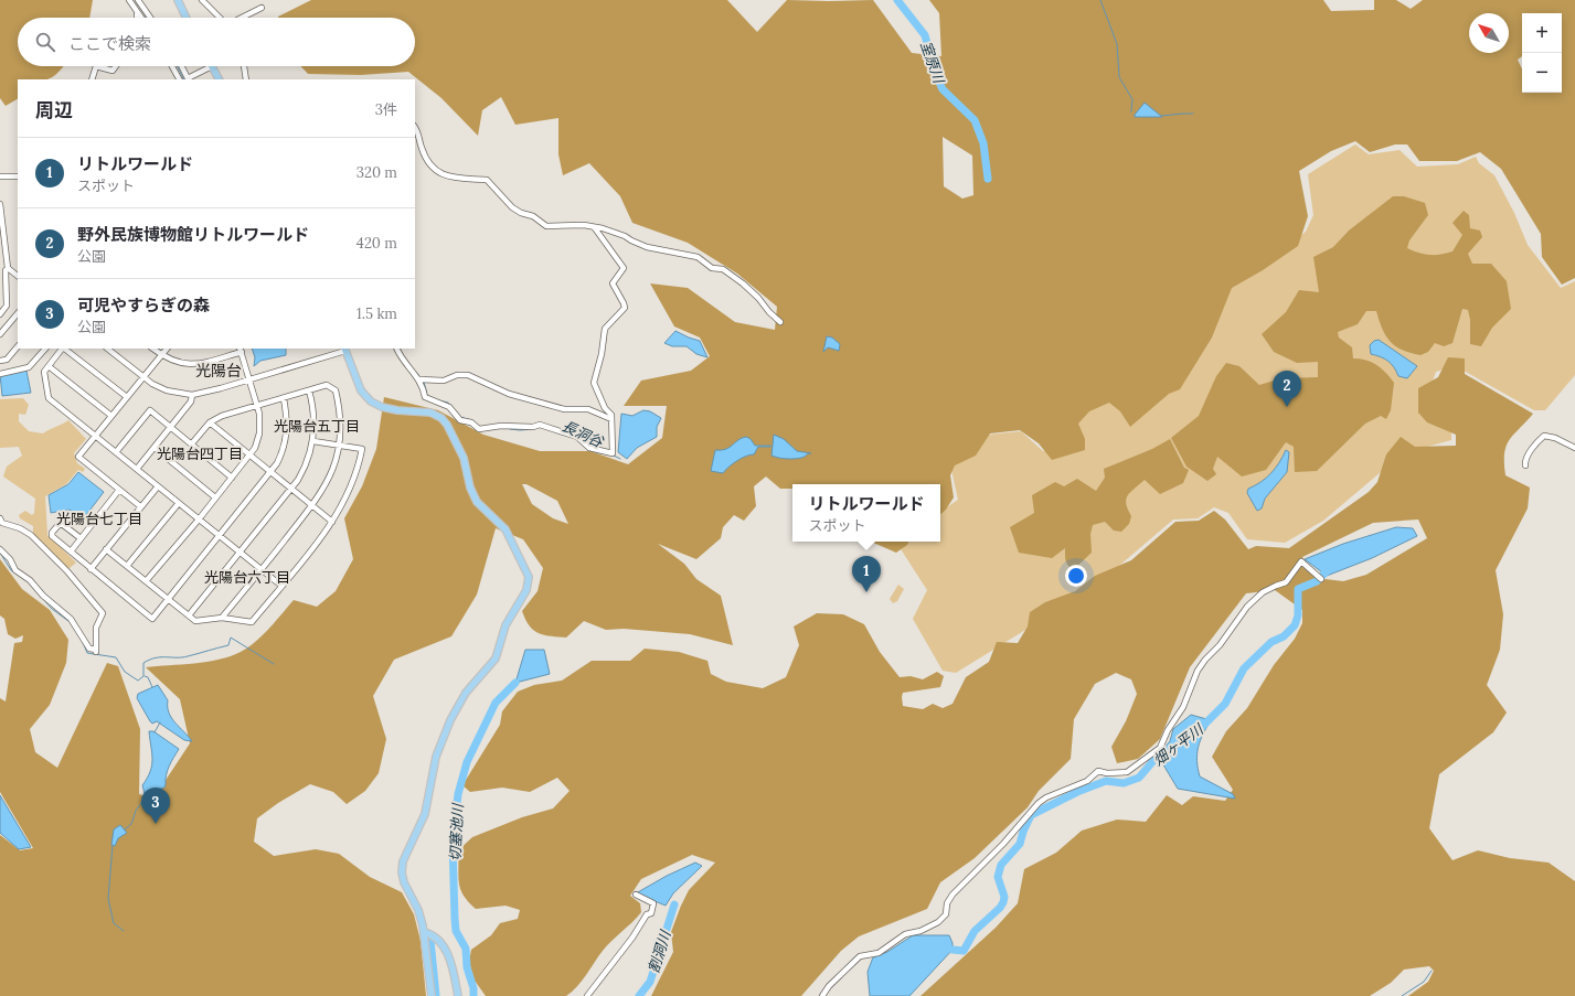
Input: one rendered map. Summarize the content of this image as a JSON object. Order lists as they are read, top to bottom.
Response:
{
  "districts": [
    "光陽台",
    "光陽台五丁目",
    "光陽台四丁目",
    "光陽台七丁目",
    "光陽台六丁目"
  ],
  "water": [
    "室原川",
    "長洞谷",
    "畑ヶ平川",
    "切塞池川",
    "割洞川"
  ],
  "north": "top left",
  "page": {
    "map_buttons": ["+", "−"],
    "search": "ここで検索",
    "heading": ["周辺", "3件"],
    "list": [
      {
        "mark": "1",
        "name": "リトルワールド",
        "note": "スポット",
        "value": "320 m"
      },
      {
        "mark": "2",
        "name": "野外民族博物館リトルワールド",
        "note": "公園",
        "value": "420 m"
      },
      {
        "mark": "3",
        "name": "可児やすらぎの森",
        "note": "公園",
        "value": "1.5 km"
      }
    ],
    "pins": ["2", "1", "3"],
    "popup": ["リトルワールド", "スポット"]
  }
}
